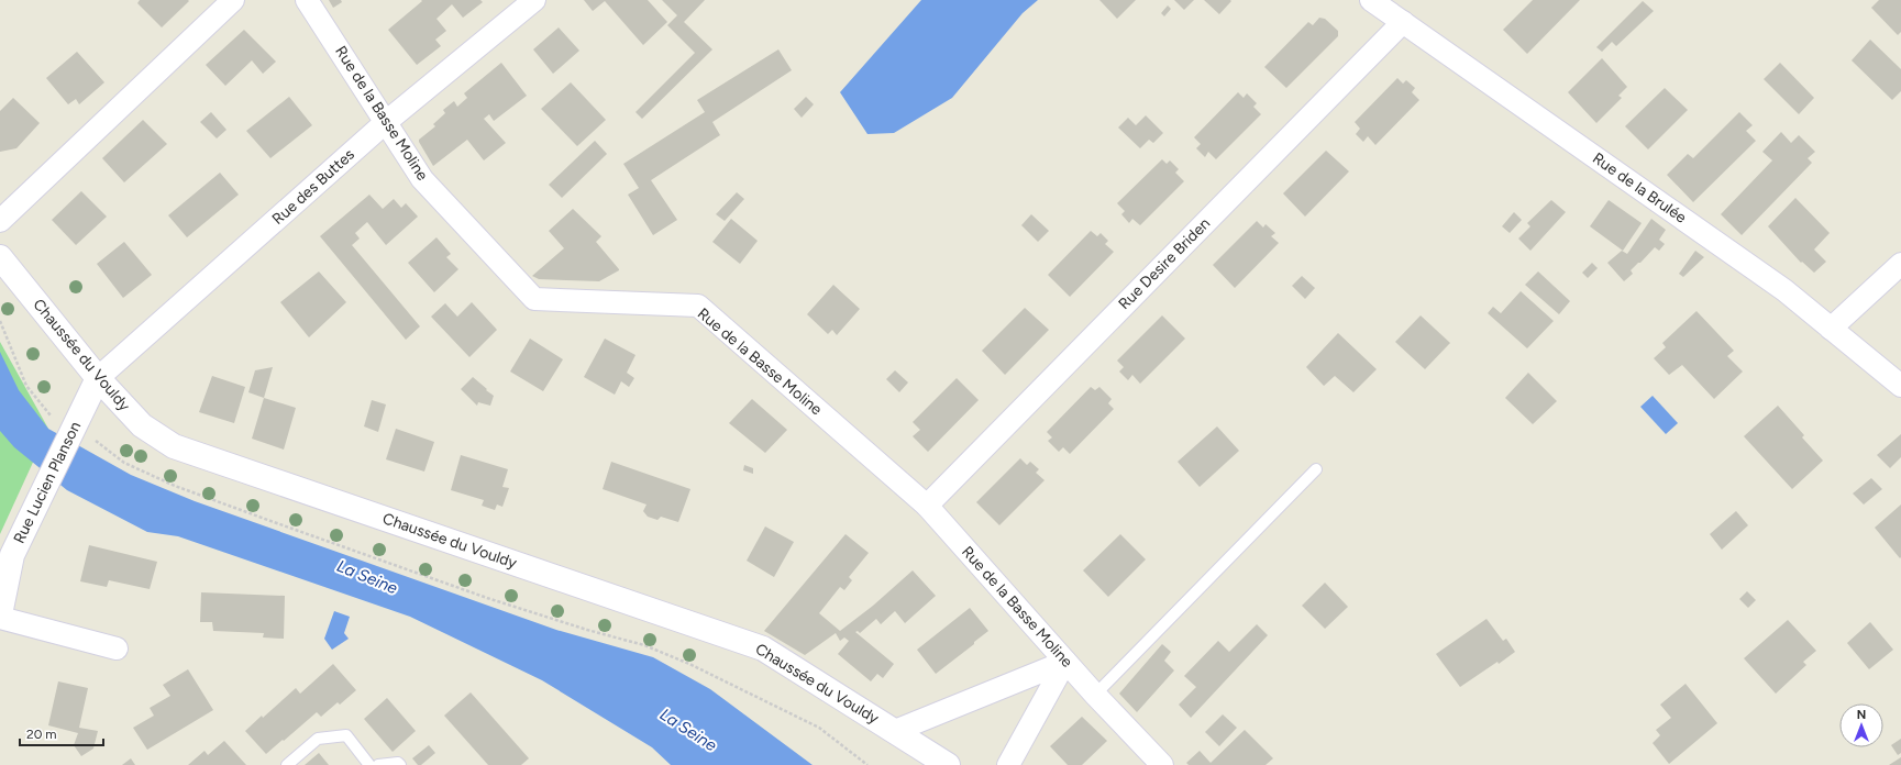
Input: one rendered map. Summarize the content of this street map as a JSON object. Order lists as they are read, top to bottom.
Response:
{
  "streets": {
    "street": [
      "Rue de la Basse Moline",
      "Rue des Buttes",
      "Rue de la Brulée",
      "Rue Desire Briden",
      "Chaussée du Vouldy",
      "Rue Lucien Planson"
    ]
  },
  "crossings": [
    ["Rue de la Basse Moline", "Rue des Buttes"],
    ["Rue de la Basse Moline", "Rue Desire Briden"],
    ["Rue des Buttes", "Chaussée du Vouldy"],
    ["Rue des Buttes", "Rue Lucien Planson"],
    ["Rue de la Brulée", "Rue Desire Briden"],
    ["Chaussée du Vouldy", "Rue Lucien Planson"]
  ],
  "water": ["La Seine"],
  "scale_bar": "20 m",
  "north": "top"
}
